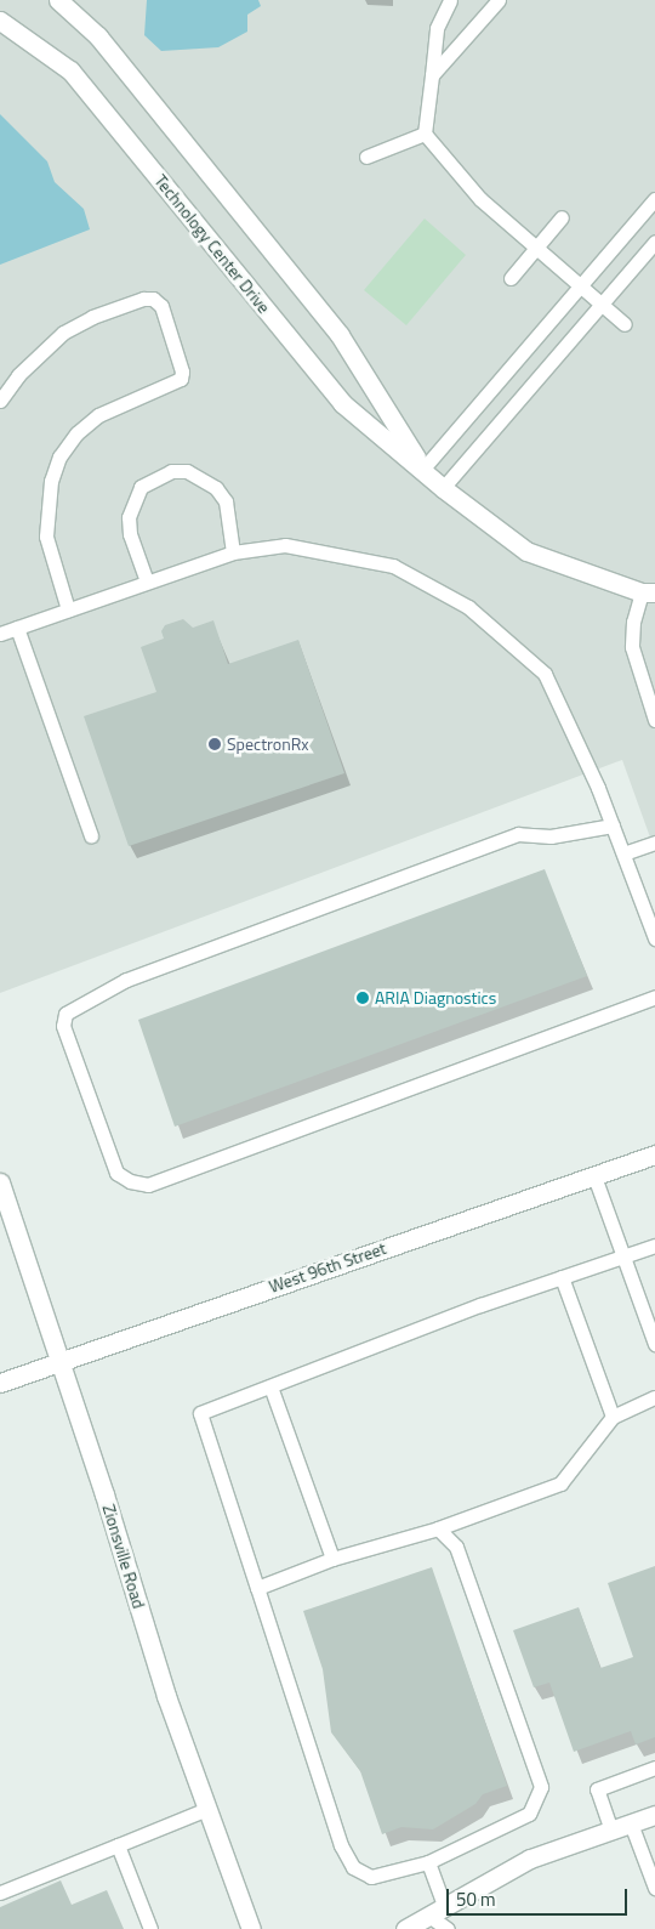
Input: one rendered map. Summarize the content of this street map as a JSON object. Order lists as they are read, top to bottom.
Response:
{
  "streets": {
    "street": ["Technology Center Drive", "West 96th Street", "Zionsville Road"]
  },
  "crossings": [
    ["West 96th Street", "Zionsville Road"]
  ],
  "places": ["SpectronRx", "ARIA Diagnostics"],
  "scale_bar": "50 m"
}
